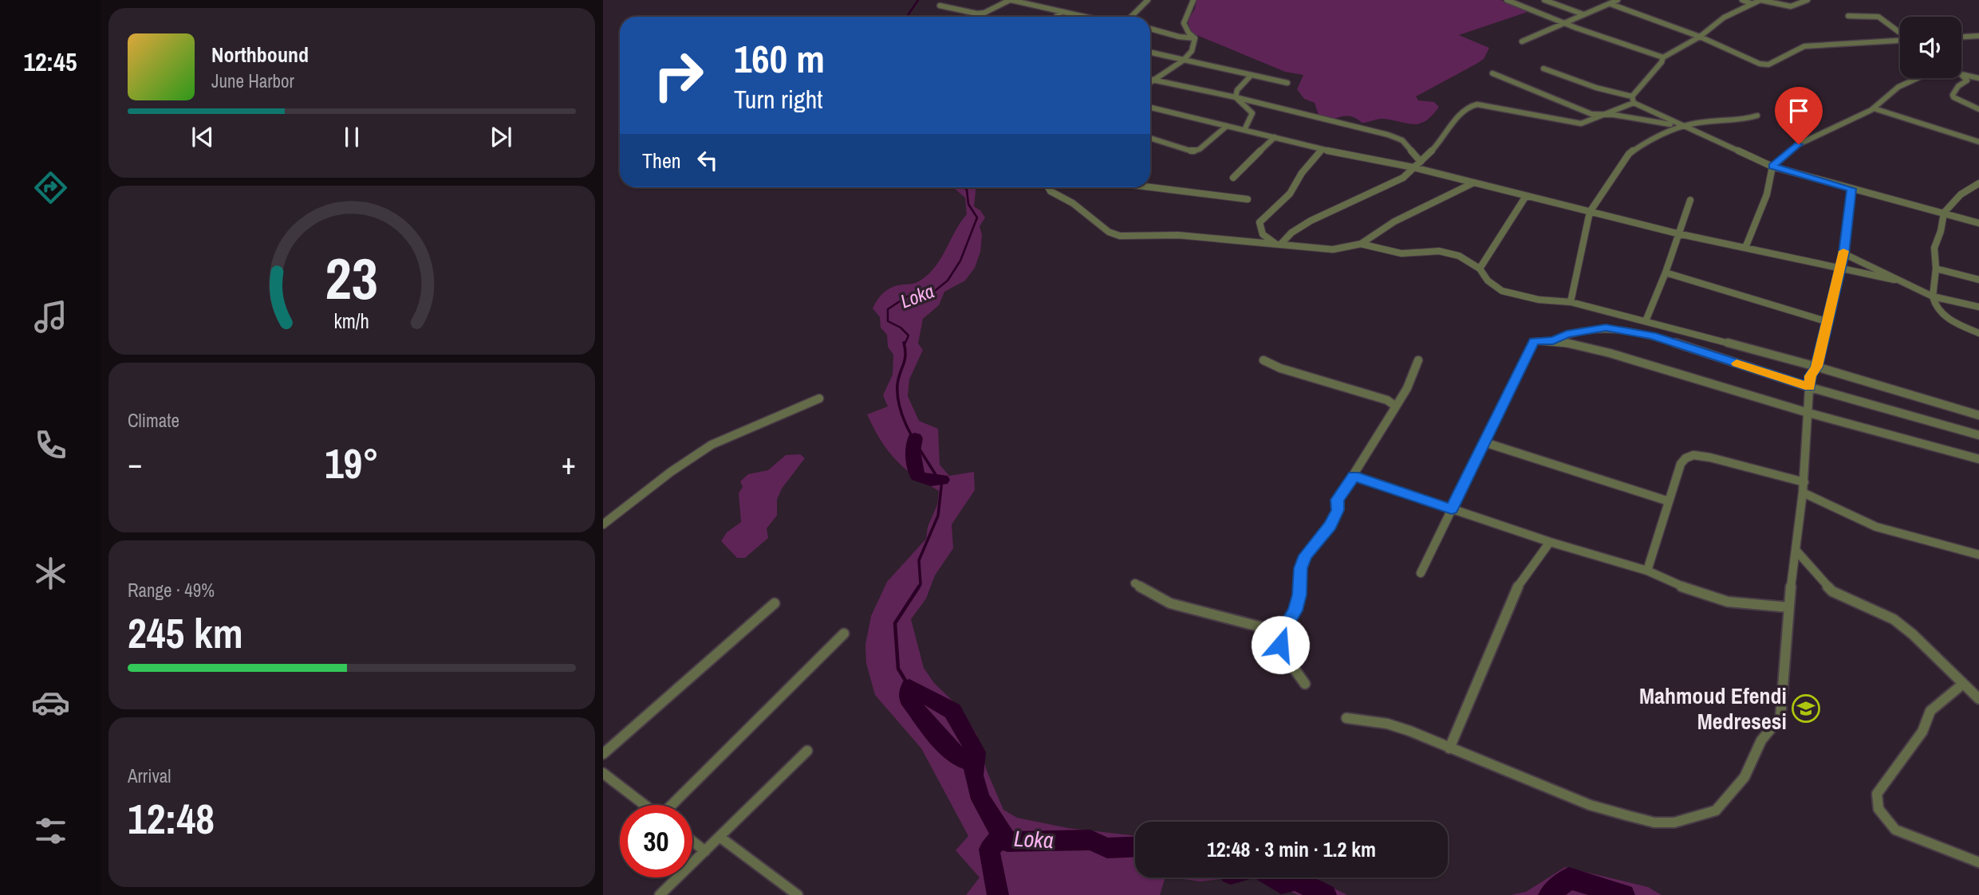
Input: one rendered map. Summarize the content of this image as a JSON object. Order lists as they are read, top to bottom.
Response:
{
  "water": ["Loka"],
  "places": {
    "school or university": ["Mahmoud Efendi Medresesi"]
  },
  "page": {
    "tabs": "12:45",
    "turn": ["160 m", "Turn right"],
    "song": ["Northbound", "June Harbor"],
    "then": "Then",
    "tile": [
      "Climate",
      ["Range · 49%", "245 km"],
      ["Arrival", "12:48"]
    ],
    "heat": ["−", "19°", "+"],
    "limit": "30",
    "trip": "12:48 · 3 min · 1.2 km",
    "gauge": ["23", "km/h"]
  }
}
